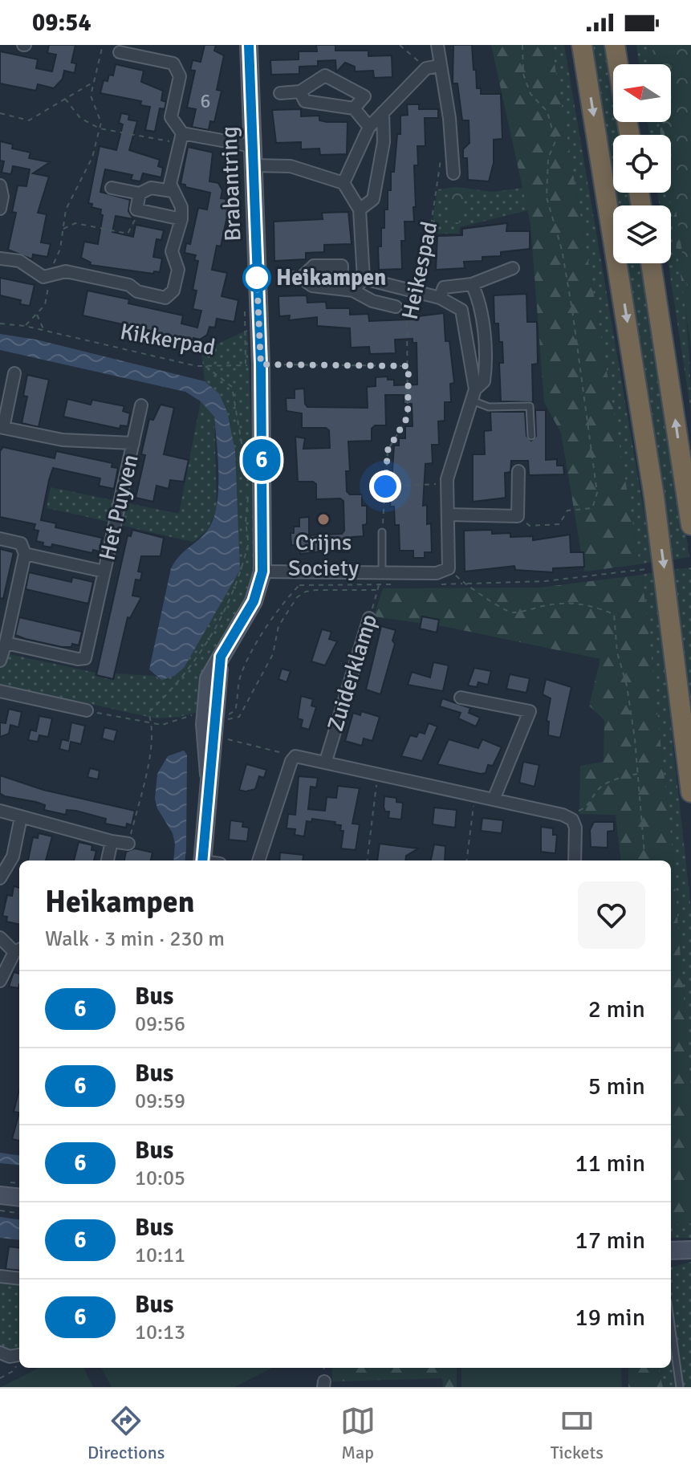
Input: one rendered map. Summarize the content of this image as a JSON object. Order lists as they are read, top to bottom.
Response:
{
  "streets": {
    "street": ["Brabantring", "Het Puyven", "Zuiderklamp"],
    "path": ["Heikespad", "Kikkerpad"]
  },
  "crossings": [
    ["Brabantring", "Kikkerpad"],
    ["Heikespad", "Kikkerpad"]
  ],
  "places": ["Heikampen", "Crijns Society"],
  "lines": ["bus line 6"],
  "house_numbers": ["6"],
  "north": "left",
  "page": {
    "status": "09:54",
    "on_map": "6",
    "heading": ["Heikampen", "Walk · 3 min · 230 m"],
    "list": [
      {
        "mark": "6",
        "name": "Bus",
        "note": "09:56",
        "value": "2 min"
      },
      {
        "mark": "6",
        "name": "Bus",
        "note": "09:59",
        "value": "5 min"
      },
      {
        "mark": "6",
        "name": "Bus",
        "note": "10:05",
        "value": "11 min"
      },
      {
        "mark": "6",
        "name": "Bus",
        "note": "10:11",
        "value": "17 min"
      },
      {
        "mark": "6",
        "name": "Bus",
        "note": "10:13",
        "value": "19 min"
      }
    ],
    "tabs": ["Directions", "Map", "Tickets"]
  }
}
